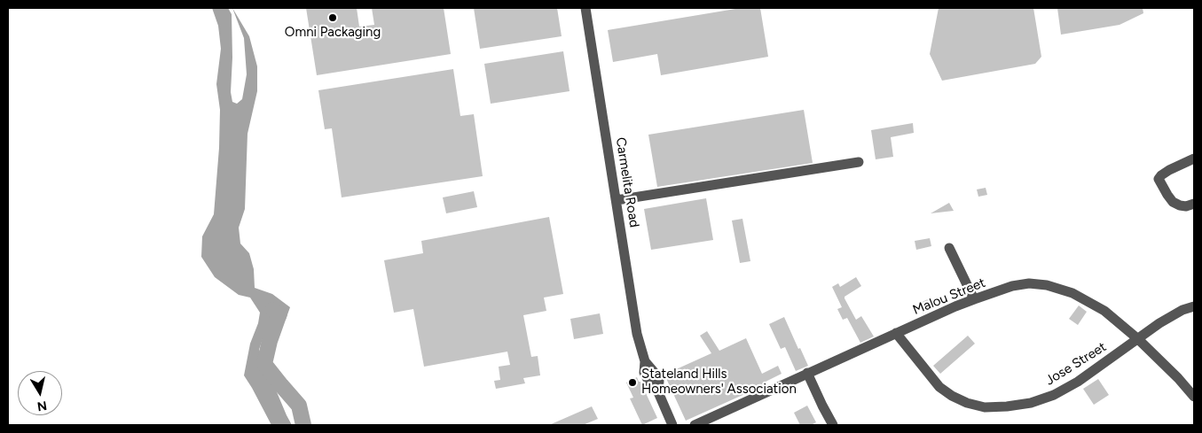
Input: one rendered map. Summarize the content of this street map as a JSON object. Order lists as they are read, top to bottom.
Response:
{
  "streets": {
    "street": ["Carmelita Road", "Malou Street", "Jose Street"]
  },
  "crossings": [
    ["Malou Street", "Jose Street"]
  ],
  "places": ["Omni Packaging", "Stateland Hills Homeowners' Association"],
  "north": "bottom"
}
